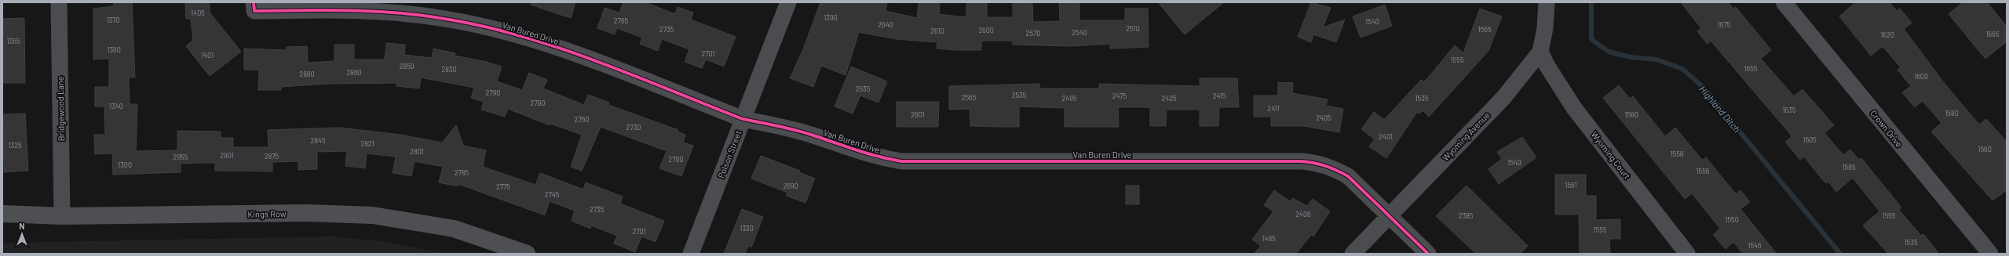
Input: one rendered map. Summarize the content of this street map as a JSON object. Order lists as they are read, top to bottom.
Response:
{
  "streets": {
    "main road": ["Kings Row"],
    "street": [
      "Van Buren Drive",
      "Bridgewood Lane",
      "Crown Drive",
      "Wyoming Avenue",
      "Polson Street",
      "Wyoming Court"
    ]
  },
  "crossings": [
    ["Van Buren Drive", "Wyoming Avenue"],
    ["Van Buren Drive", "Polson Street"],
    ["Bridgewood Lane", "Kings Row"],
    ["Wyoming Avenue", "Wyoming Court"]
  ],
  "water": ["Highland Ditch"],
  "house_numbers": [
    "1405",
    "1390",
    "1370",
    "2765",
    "1540",
    "2640",
    "1675",
    "2510",
    "2735",
    "1565",
    "2600",
    "2610",
    "2540",
    "2570",
    "1665",
    "1620",
    "1365",
    "1360",
    "2701",
    "1401",
    "1555",
    "2850",
    "1655",
    "2830",
    "2860",
    "2880",
    "1600",
    "2635",
    "2790",
    "2535",
    "2475",
    "2415",
    "2565",
    "2495",
    "2425",
    "1535",
    "2780",
    "1340",
    "2411",
    "1635",
    "1580",
    "2601",
    "1560",
    "2405",
    "2760",
    "2730",
    "2401",
    "1605",
    "2845",
    "2821",
    "1325",
    "1560",
    "2801",
    "1558",
    "2901",
    "2875",
    "2955",
    "2700",
    "1540",
    "1300",
    "1585",
    "1556",
    "2785",
    "1561",
    "2690",
    "2775",
    "2745",
    "2735",
    "2406",
    "2385",
    "1555",
    "1550",
    "1330",
    "1555",
    "2701",
    "1485",
    "1535",
    "1546"
  ],
  "north": "top"
}
